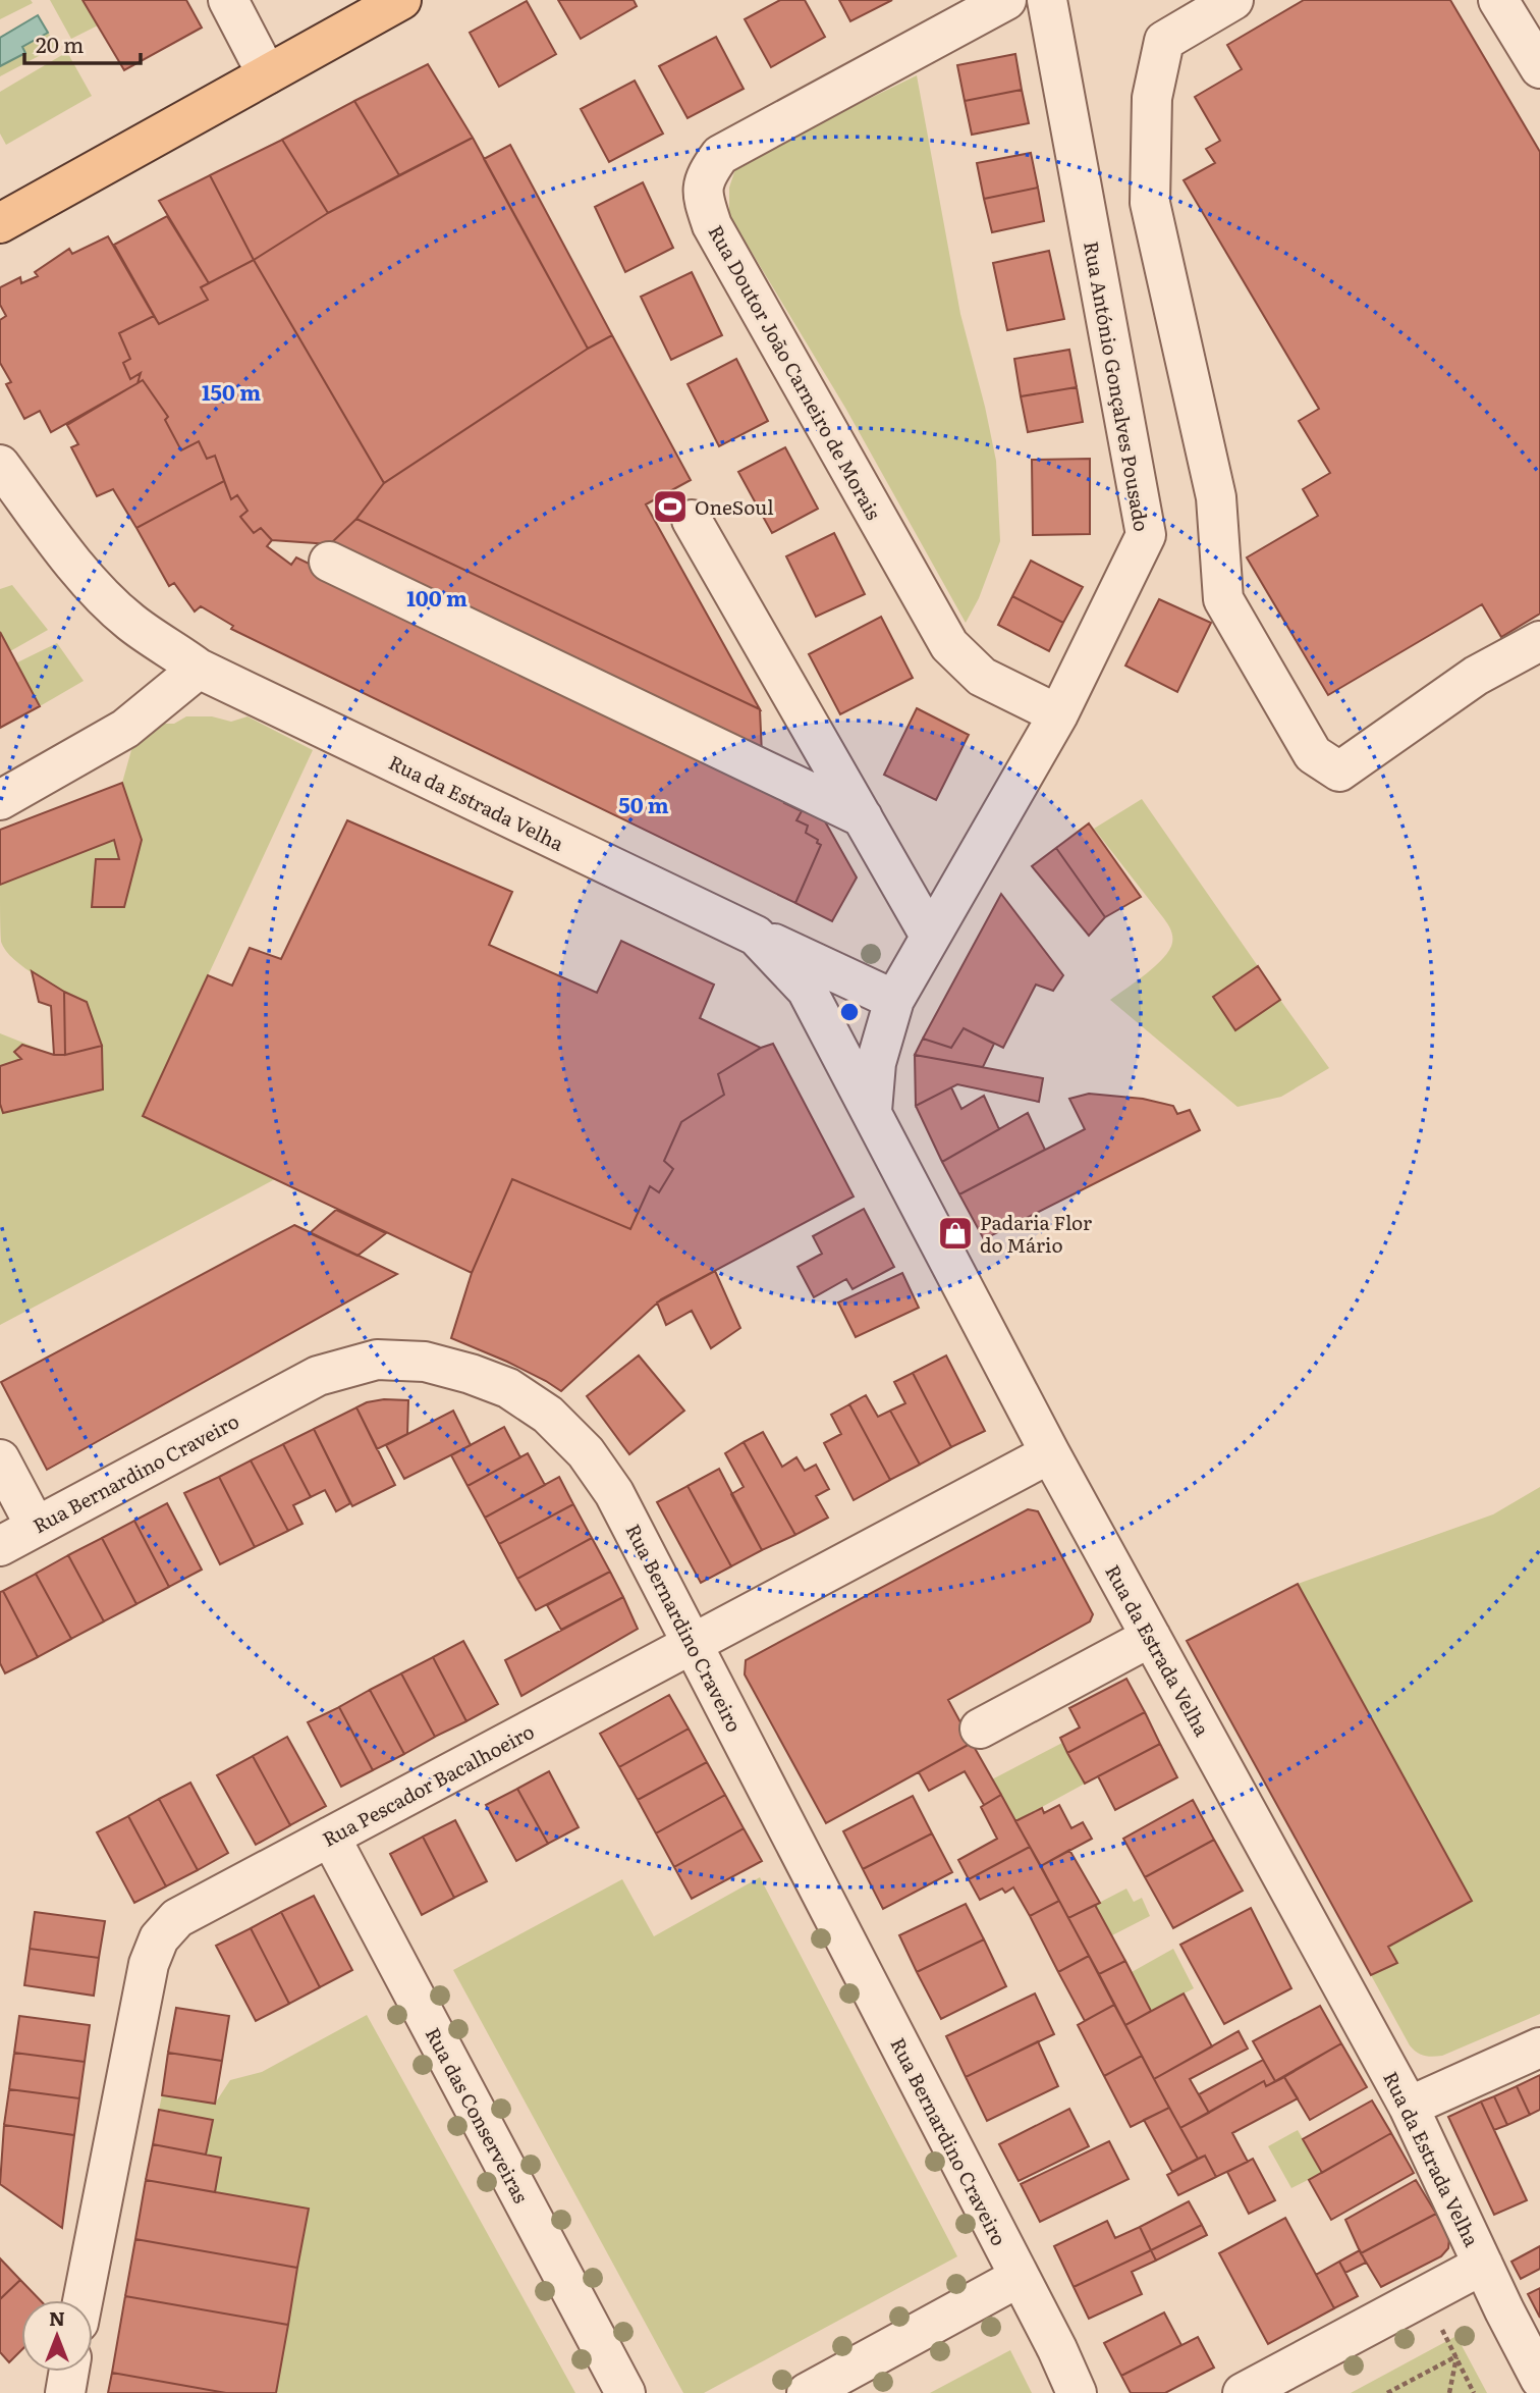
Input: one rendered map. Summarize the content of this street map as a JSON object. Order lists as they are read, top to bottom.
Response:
{
  "streets": {
    "street": [
      "Rua Doutor João Carneiro de Morais",
      "Rua António Gonçalves Pousado",
      "Rua da Estrada Velha",
      "Rua Bernardino Craveiro",
      "Rua Pescador Bacalhoeiro",
      "Rua das Conserveiras"
    ]
  },
  "crossings": [
    ["Rua Doutor João Carneiro de Morais", "Rua António Gonçalves Pousado"],
    ["Rua António Gonçalves Pousado", "Rua da Estrada Velha"],
    ["Rua da Estrada Velha", "Rua Pescador Bacalhoeiro"],
    ["Rua Bernardino Craveiro", "Rua Pescador Bacalhoeiro"],
    ["Rua Pescador Bacalhoeiro", "Rua das Conserveiras"]
  ],
  "places": {
    "sports": ["OneSoul"],
    "shop": ["Padaria Flor do Mário"]
  },
  "scale_bar": "20 m",
  "north": "top",
  "rings": ["150 m", "100 m", "50 m"]
}
